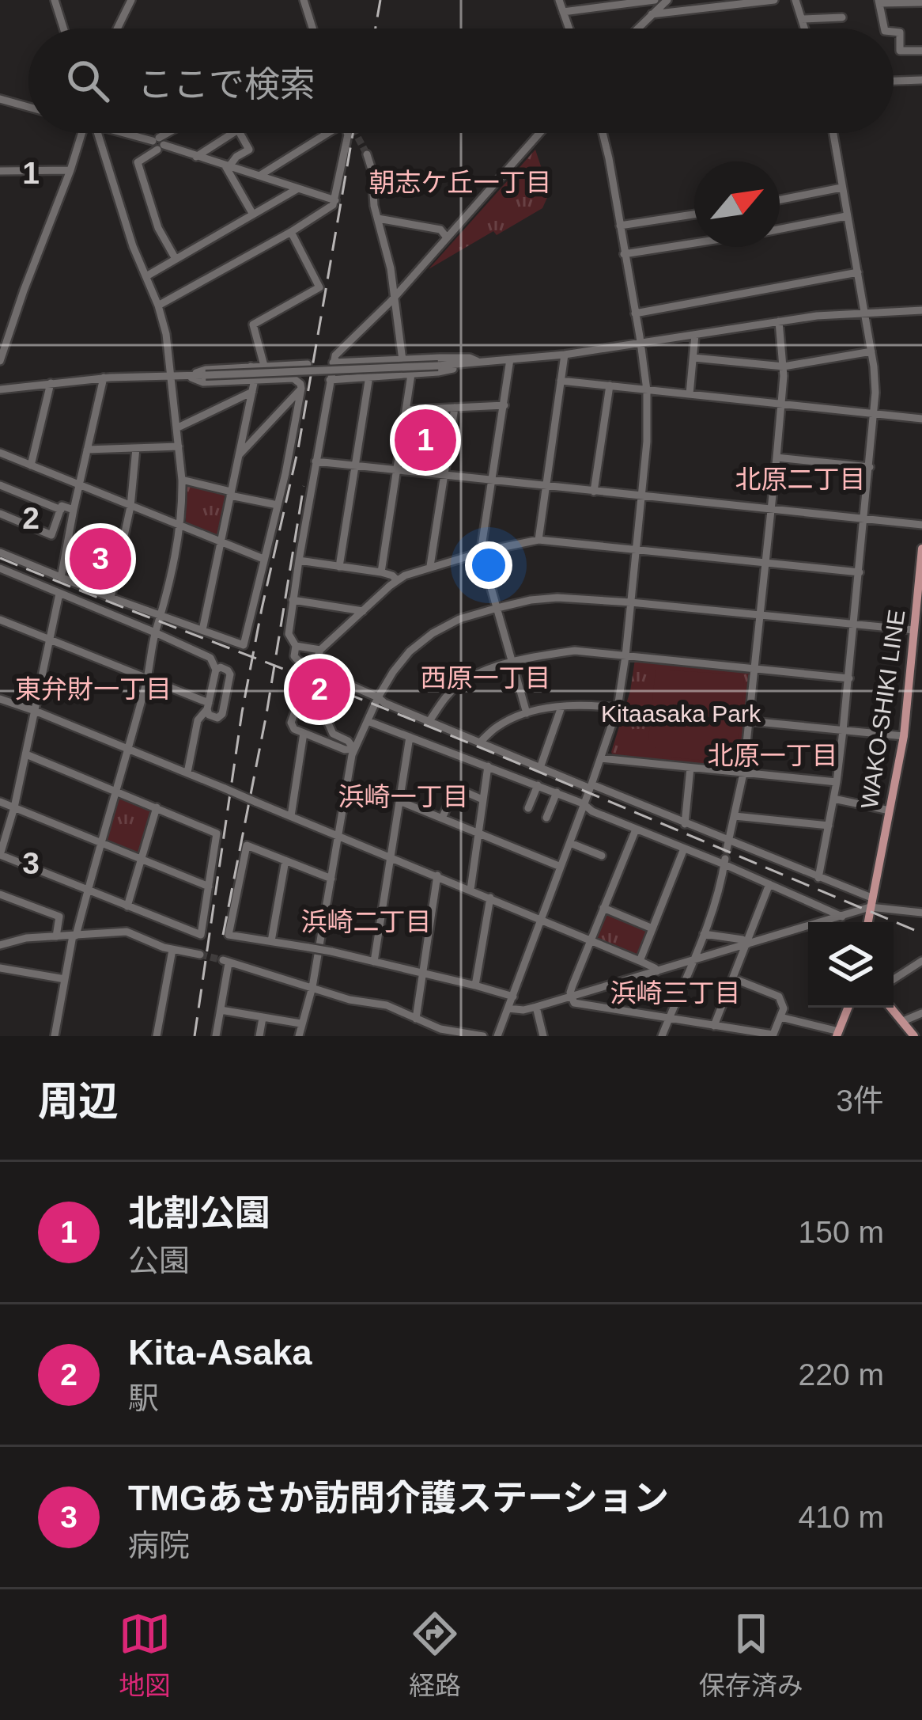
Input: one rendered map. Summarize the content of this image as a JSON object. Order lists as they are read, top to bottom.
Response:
{
  "streets": {
    "main road": ["WAKO-SHIKI LINE"]
  },
  "districts": [
    "朝志ケ丘一丁目",
    "北原二丁目",
    "西原一丁目",
    "東弁財一丁目",
    "北原一丁目",
    "浜崎一丁目",
    "浜崎二丁目",
    "浜崎三丁目"
  ],
  "parks": ["Kitaasaka Park"],
  "north": "top right",
  "page": {
    "search": "ここで検索",
    "pins": ["1", "3", "2"],
    "heading": ["周辺", "3件"],
    "list": [
      {
        "mark": "1",
        "name": "北割公園",
        "note": "公園",
        "value": "150 m"
      },
      {
        "mark": "2",
        "name": "Kita-Asaka",
        "note": "駅",
        "value": "220 m"
      },
      {
        "mark": "3",
        "name": "TMGあさか訪問介護ステーション",
        "note": "病院",
        "value": "410 m"
      }
    ],
    "nav": ["地図", "経路", "保存済み"]
  },
  "grid": {
    "rows": ["1", "2", "3"]
  }
}
